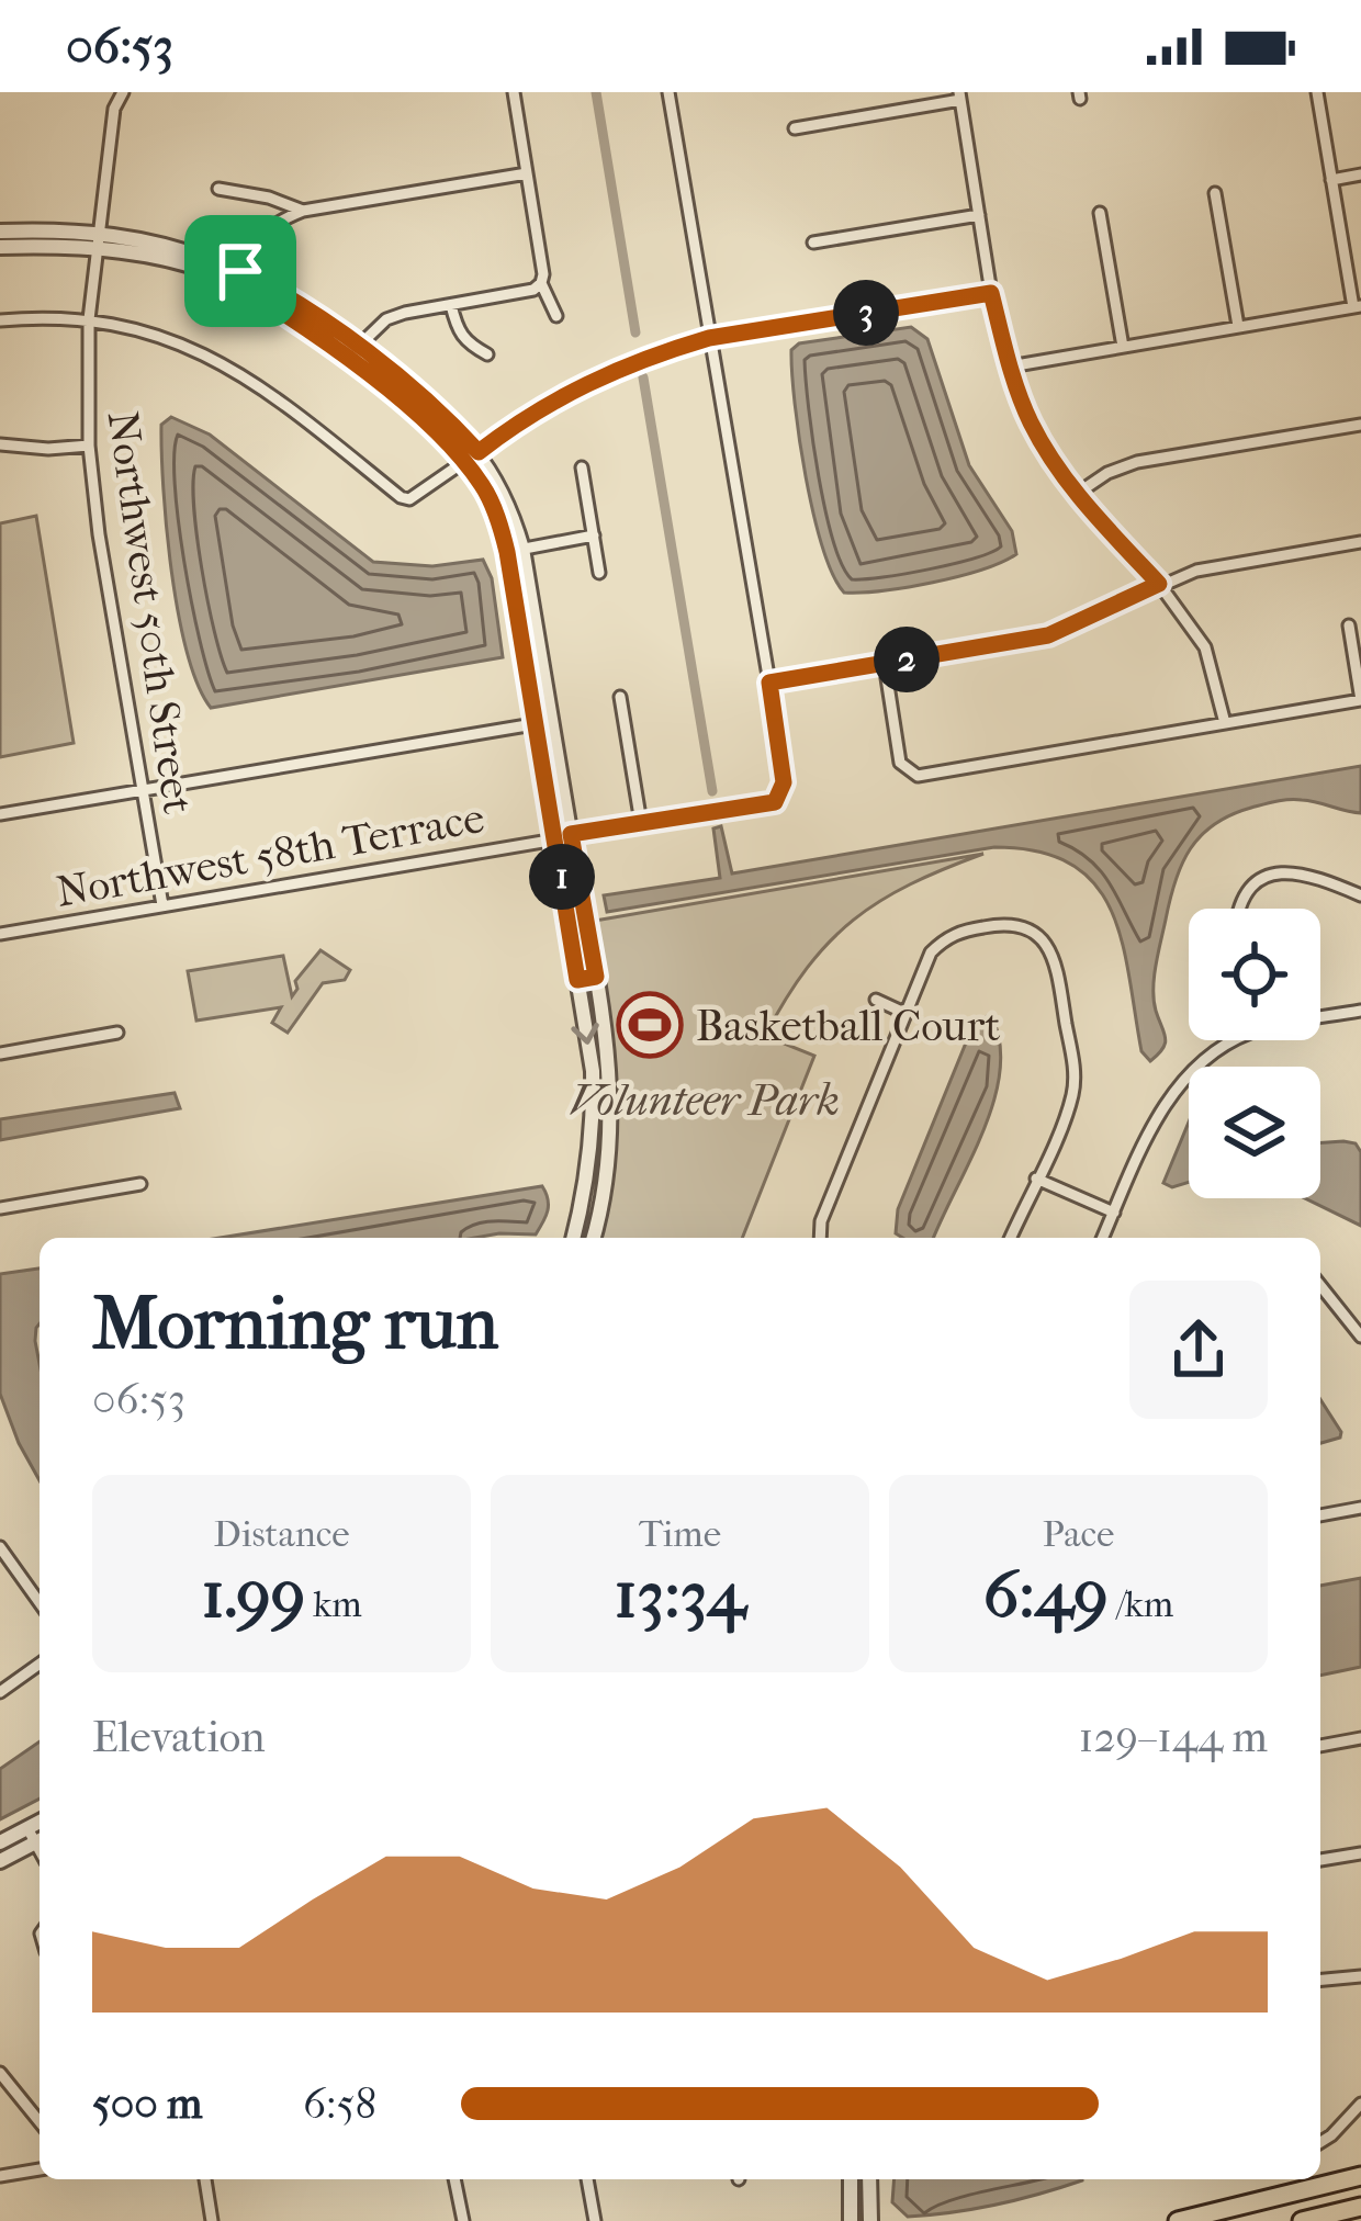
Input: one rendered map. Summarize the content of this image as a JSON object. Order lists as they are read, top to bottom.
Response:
{
  "streets": {
    "street": ["Northwest 50th Street", "Northwest 58th Terrace"]
  },
  "crossings": [
    ["Northwest 50th Street", "Northwest 58th Terrace"]
  ],
  "parks": ["Volunteer Park"],
  "places": {
    "sports": ["Basketball Court"]
  },
  "page": {
    "status": "06:53",
    "pins": ["3", "2", "1"],
    "heading": ["Morning run", "06:53"],
    "stats": [
      ["Distance", "1.99 km"],
      ["Time", "13:34"],
      ["Pace", "6:49 /km"]
    ],
    "chart": ["Elevation", "129–144 m"],
    "list": [
      {
        "name": "500 m",
        "note": "6:58"
      }
    ]
  }
}
